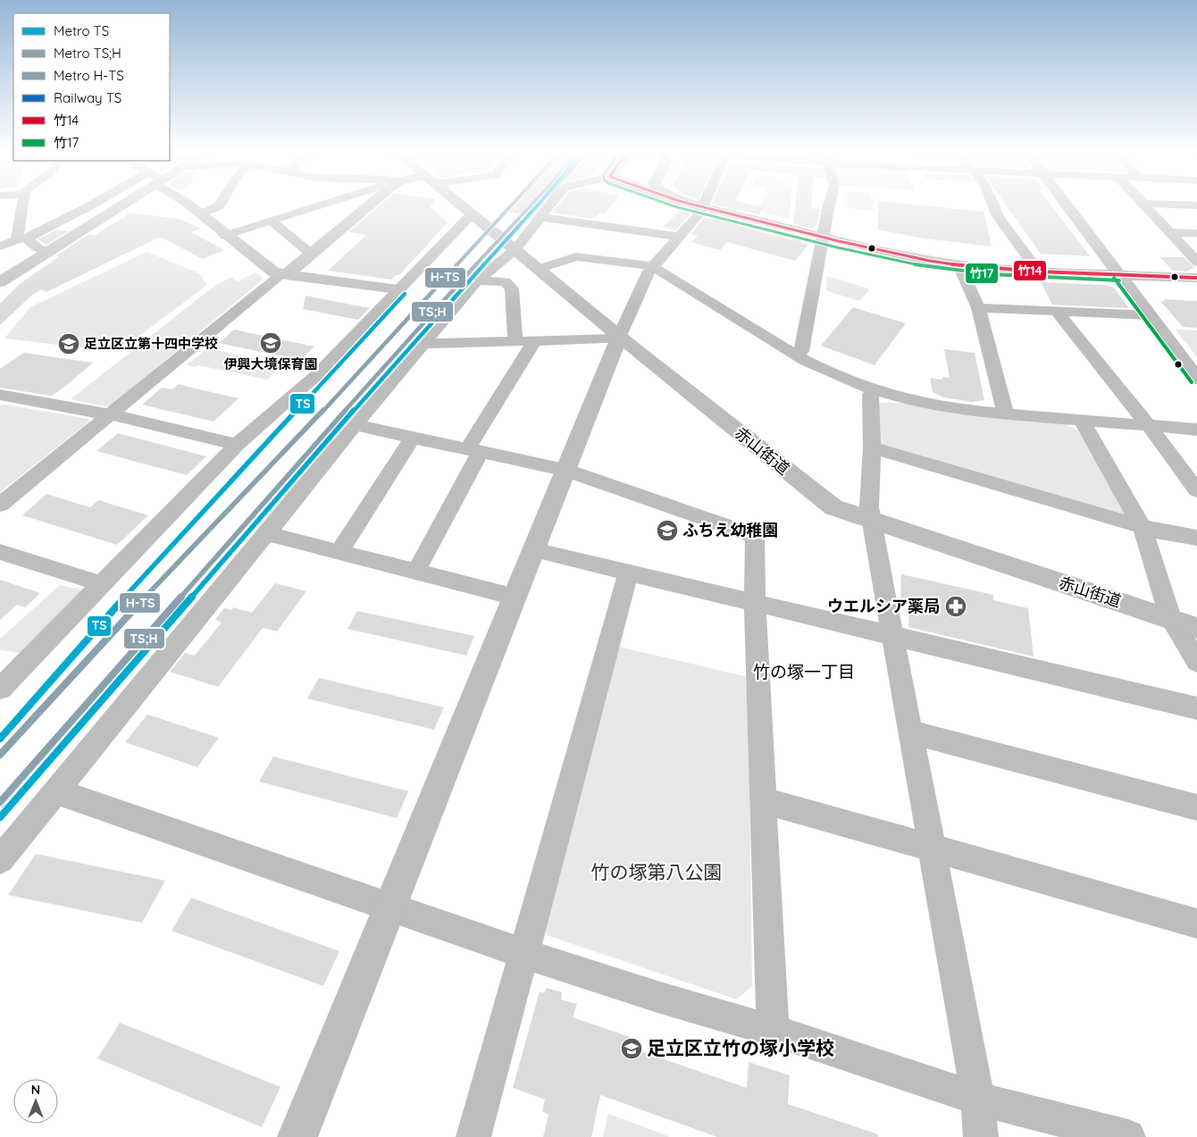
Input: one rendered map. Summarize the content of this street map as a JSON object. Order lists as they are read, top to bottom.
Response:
{
  "streets": {
    "street": ["赤山街道"]
  },
  "districts": ["竹の塚一丁目"],
  "parks": ["竹の塚第八公園"],
  "places": {
    "school or university": [
      "伊興大境保育園",
      "足立区立第十四中学校",
      "ふちえ幼稚園",
      "足立区立竹の塚小学校"
    ],
    "pharmacy": ["ウエルシア薬局"]
  },
  "lines": [
    "metro line TS",
    "metro line TS;H",
    "metro line H-TS",
    "rail line TS",
    "transit line 竹14",
    "transit line 竹17"
  ],
  "legend": [
    "Metro TS",
    "Metro TS;H",
    "Metro H-TS",
    "Railway TS",
    "竹14",
    "竹17"
  ],
  "north": "top"
}
